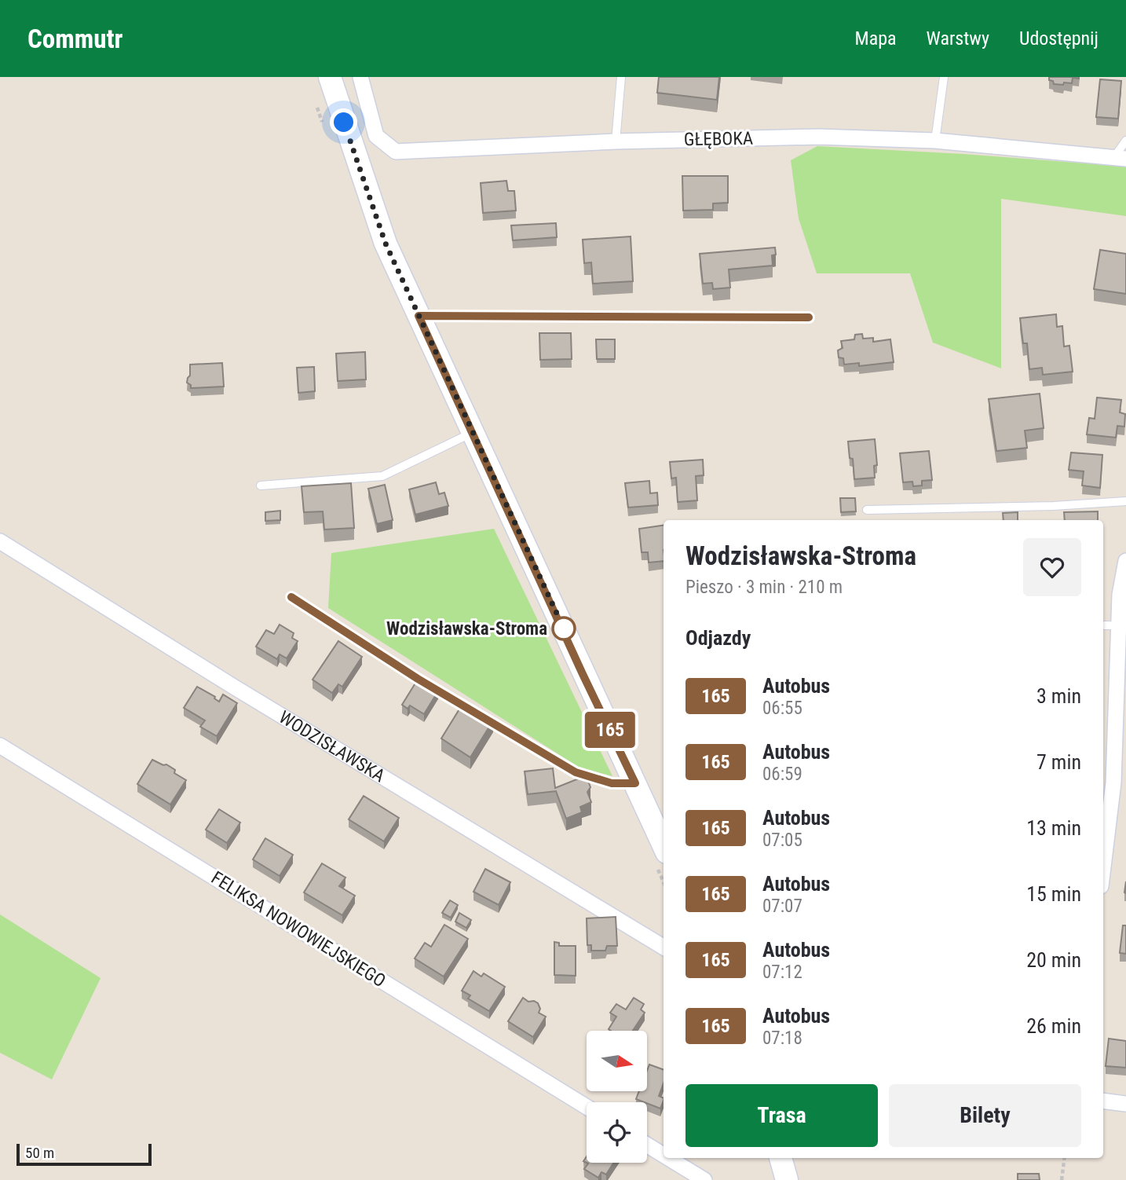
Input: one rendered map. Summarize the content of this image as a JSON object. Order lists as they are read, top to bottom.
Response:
{
  "streets": {
    "street": ["GŁĘBOKA", "WODZISŁAWSKA", "FELIKSA NOWOWIEJSKIEGO"]
  },
  "places": ["Wodzisławska-Stroma"],
  "lines": ["bus line 165"],
  "scale_bar": "50 m",
  "north": "right",
  "page": {
    "header": "Commutr",
    "nav": ["Mapa", "Warstwy", "Udostępnij"],
    "on_map": "165",
    "heading": [
      ["Wodzisławska-Stroma", "Pieszo · 3 min · 210 m"],
      "Odjazdy"
    ],
    "list": [
      {
        "mark": "165",
        "name": "Autobus",
        "note": "06:55",
        "value": "3 min"
      },
      {
        "mark": "165",
        "name": "Autobus",
        "note": "06:59",
        "value": "7 min"
      },
      {
        "mark": "165",
        "name": "Autobus",
        "note": "07:05",
        "value": "13 min"
      },
      {
        "mark": "165",
        "name": "Autobus",
        "note": "07:07",
        "value": "15 min"
      },
      {
        "mark": "165",
        "name": "Autobus",
        "note": "07:12",
        "value": "20 min"
      },
      {
        "mark": "165",
        "name": "Autobus",
        "note": "07:18",
        "value": "26 min"
      }
    ],
    "buttons": ["Trasa", "Bilety"],
    "scale": "50 m"
  }
}
